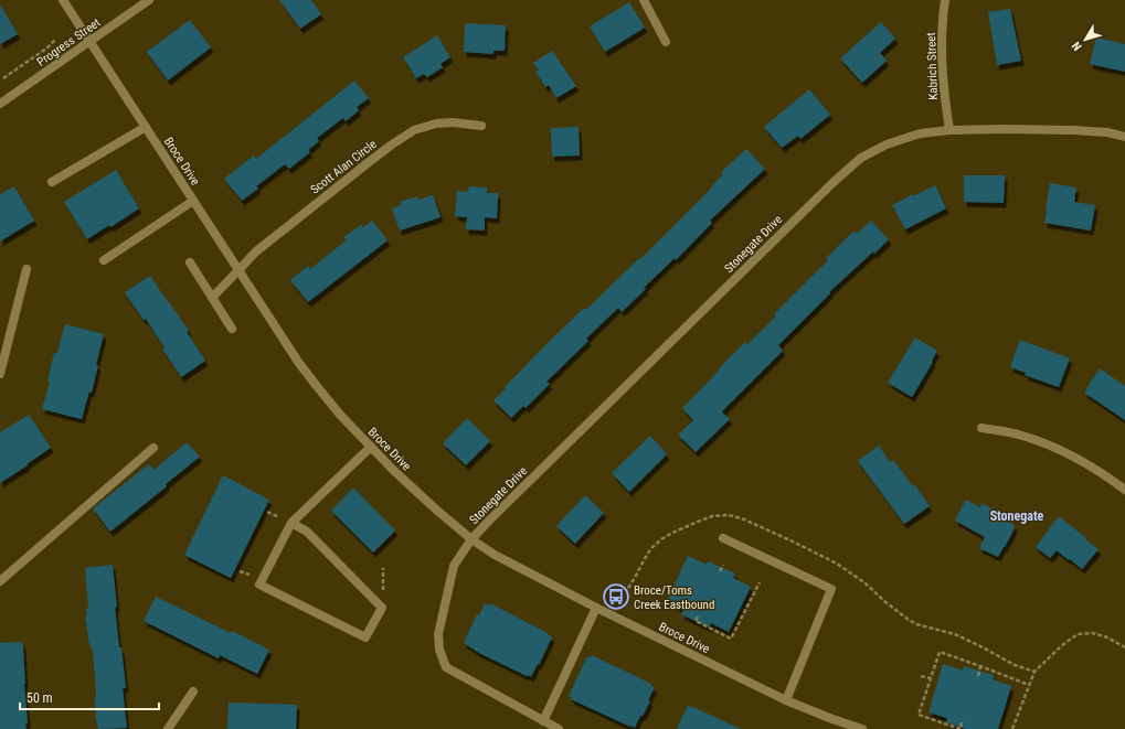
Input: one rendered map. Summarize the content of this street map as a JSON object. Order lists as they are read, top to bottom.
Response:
{
  "streets": {
    "street": [
      "Progress Street",
      "Kabrich Street",
      "Broce Drive",
      "Scott Alan Circle",
      "Stonegate Drive"
    ]
  },
  "crossings": [
    ["Progress Street", "Broce Drive"],
    ["Kabrich Street", "Stonegate Drive"],
    ["Broce Drive", "Scott Alan Circle"],
    ["Broce Drive", "Stonegate Drive"]
  ],
  "districts": ["Stonegate"],
  "places": {
    "bus stop": ["Broce/Toms Creek Eastbound"]
  },
  "scale_bar": "50 m",
  "north": "bottom left"
}
